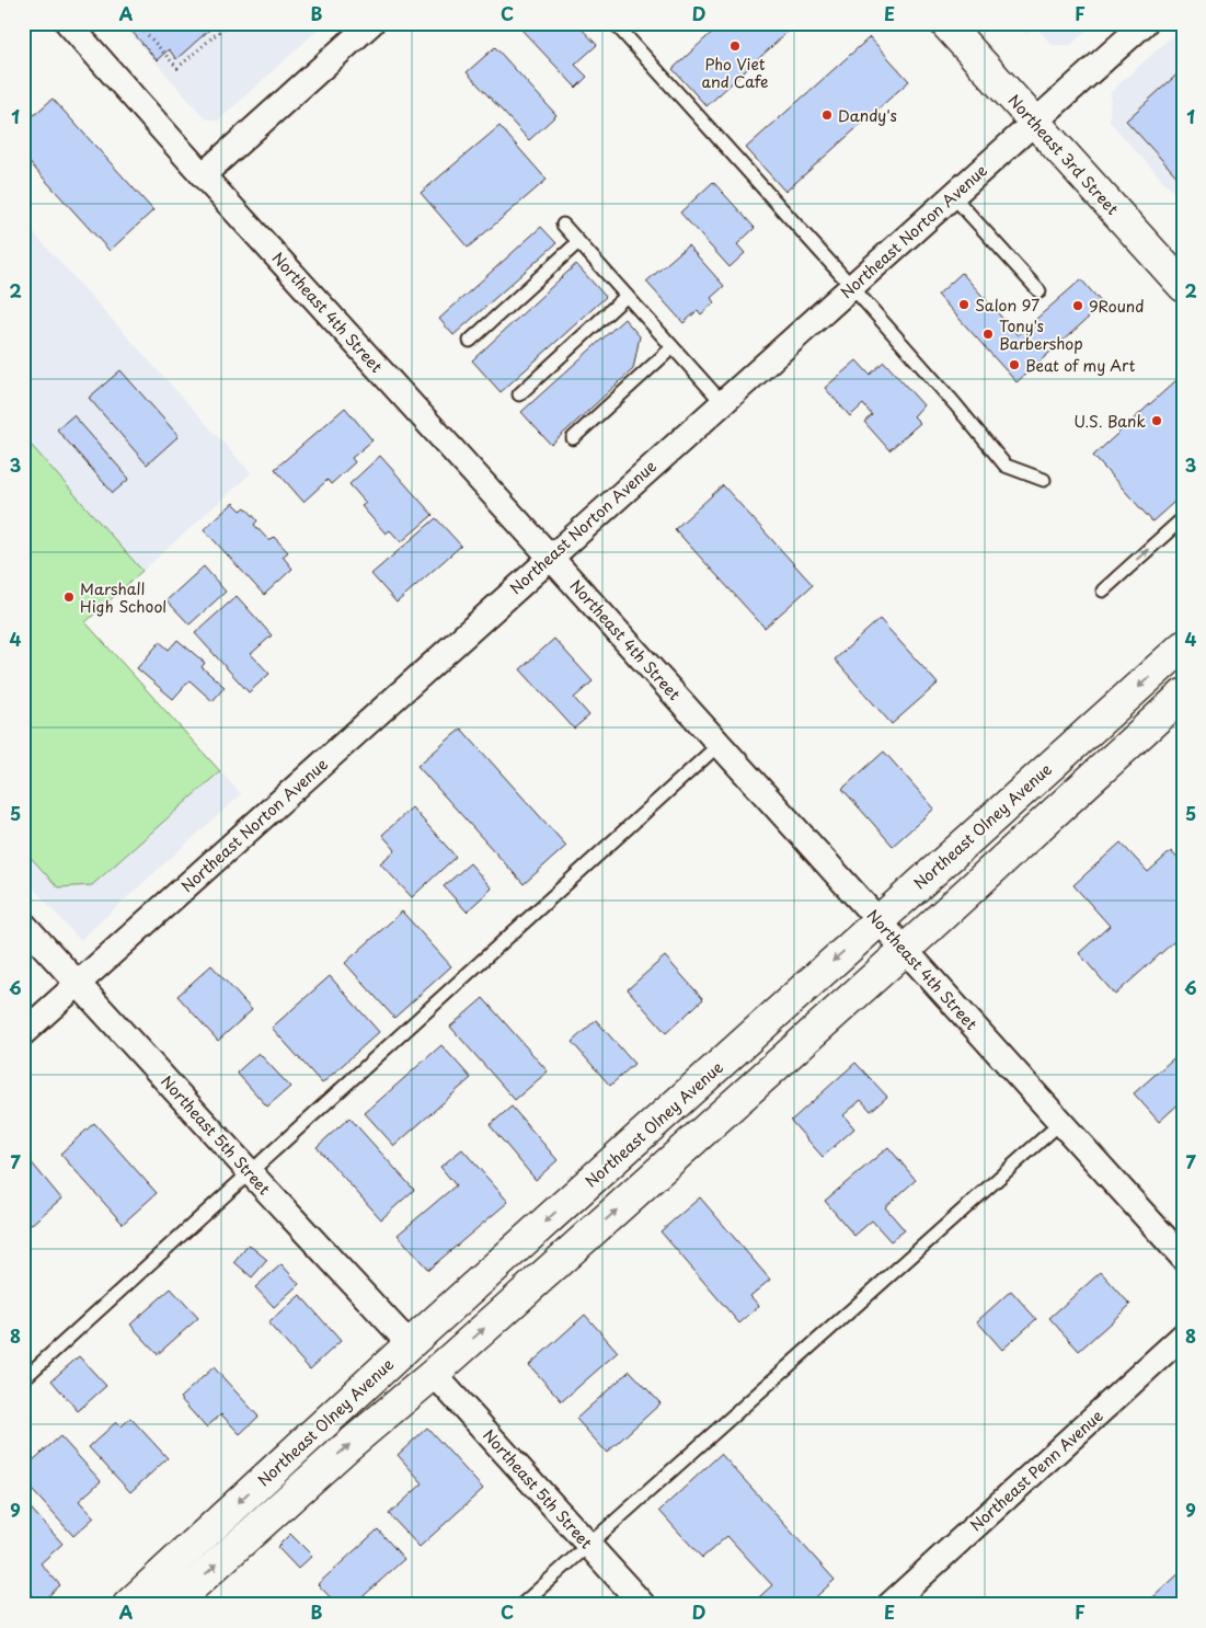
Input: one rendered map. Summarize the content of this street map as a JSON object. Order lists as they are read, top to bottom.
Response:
{
  "streets": {
    "main road": ["Northeast 3rd Street", "Northeast Olney Avenue"],
    "street": [
      "Northeast Norton Avenue",
      "Northeast 4th Street",
      "Northeast 5th Street",
      "Northeast Penn Avenue"
    ]
  },
  "crossings": [
    ["Northeast 3rd Street", "Northeast Norton Avenue"],
    ["Northeast Norton Avenue", "Northeast 4th Street"],
    ["Northeast Norton Avenue", "Northeast 5th Street"],
    ["Northeast 4th Street", "Northeast Olney Avenue"],
    ["Northeast Olney Avenue", "Northeast 5th Street"]
  ],
  "places": [
    "Pho Viet and Cafe",
    "Dandy's",
    "Salon 97",
    "9Round",
    "Tony's Barbershop",
    "Beat of my Art",
    "U.S. Bank",
    "Marshall High School"
  ],
  "grid": {
    "columns": [
      "A",
      "B",
      "C",
      "D",
      "E",
      "F"
    ],
    "rows": [
      "1",
      "2",
      "3",
      "4",
      "5",
      "6",
      "7",
      "8",
      "9"
    ]
  }
}
